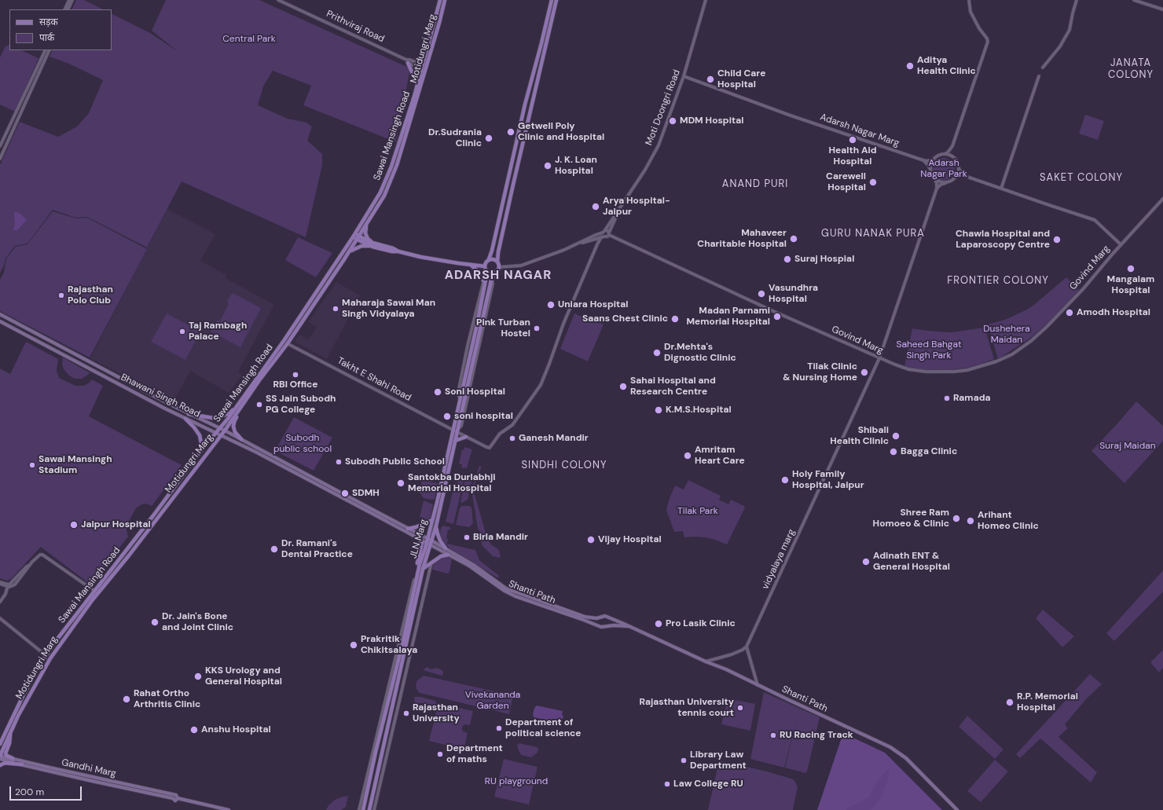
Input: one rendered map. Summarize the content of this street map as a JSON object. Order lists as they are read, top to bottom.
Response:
{
  "streets": {
    "main road": [
      "Motidungri Marg",
      "Sawai Mansingh Road",
      "Bhawani Singh Road",
      "JLN Marg",
      "Shanti Path",
      "Gandhi Marg"
    ],
    "street": [
      "Prithviraj Road",
      "Moti Doongri Road",
      "Adarsh Nagar Marg",
      "Govind Marg",
      "Takht E Shahi Road",
      "vidyalaya marg"
    ]
  },
  "crossings": [
    ["Prithviraj Road", "Sawai Mansingh Road"],
    ["Motidungri Marg", "Sawai Mansingh Road"],
    ["Motidungri Marg", "Takht E Shahi Road"],
    ["Motidungri Marg", "Bhawani Singh Road"],
    ["Motidungri Marg", "Gandhi Marg"],
    ["Moti Doongri Road", "Adarsh Nagar Marg"],
    ["Moti Doongri Road", "Govind Marg"],
    ["Sawai Mansingh Road", "Takht E Shahi Road"],
    ["Sawai Mansingh Road", "Bhawani Singh Road"],
    ["Govind Marg", "vidyalaya marg"],
    ["Takht E Shahi Road", "JLN Marg"],
    ["Bhawani Singh Road", "JLN Marg"],
    ["Bhawani Singh Road", "Shanti Path"],
    ["JLN Marg", "Shanti Path"]
  ],
  "districts": [
    "JANATA COLONY",
    "SAKET COLONY",
    "ANAND PURI",
    "GURU NANAK PURA",
    "ADARSH NAGAR",
    "FRONTIER COLONY",
    "SINDHI COLONY"
  ],
  "parks": [
    "Central Park",
    "Adarsh Nagar Park",
    "Dushehera Maidan",
    "Saheed Bahgat Singh Park",
    "Subodh public school",
    "Suraj Maidan",
    "Tilak Park",
    "Vivekananda Garden",
    "RU playground"
  ],
  "places": [
    "Aditya Health Clinic",
    "Child Care Hospital",
    "MDM Hospital",
    "Getwell Poly Clinic and Hospital",
    "Dr.Sudrania Clinic",
    "Health Aid Hospital",
    "J. K. Loan Hospital",
    "Carewell Hospital",
    "Arya Hospital- Jaipur",
    "Mahaveer Charitable Hospital",
    "Chawla Hospital and Laparoscopy Centre",
    "Suraj Hospial",
    "Mangalam Hospital",
    "Vasundhra Hospital",
    "Rajasthan Polo Club",
    "Uniara Hospital",
    "Maharaja Sawai Man Singh Vidyalaya",
    "Amodh Hospital",
    "Madan Parnami Memorial Hospital",
    "Saans Chest Clinic",
    "Pink Turban Hostel",
    "Taj Rambagh Palace",
    "Dr.Mehta's Dignostic Clinic",
    "Tilak Clinic & Nursing Home",
    "RBI Office",
    "Sahai Hospital and Research Centre",
    "Soni Hospital",
    "Ramada",
    "SS Jain Subodh PG College",
    "K.M.S.Hospital",
    "soni hospital",
    "Shibali Health Clinic",
    "Ganesh Mandir",
    "Bagga Clinic",
    "Amritam Heart Care",
    "Subodh Public School",
    "Sawai Mansingh Stadium",
    "Holy Family Hospital, Jaipur",
    "Santokba Durlabhji Memorial Hospital",
    "SDMH",
    "Shree Ram Homoeo & Clinic",
    "Arihant Homeo Clinic",
    "Jaipur Hospital",
    "Birla Mandir",
    "Vijay Hospital",
    "Dr. Ramani's Dental Practice",
    "Adinath ENT & General Hospital",
    "Dr. Jain's Bone and Joint Clinic",
    "Pro Lasik Clinic",
    "Prakritik Chikitsalaya",
    "KKS Urology and General Hospital",
    "Rahat Ortho Arthritis Clinic",
    "R.P. Memorial Hospital",
    "Rajasthan University tennis court",
    "Rajasthan University",
    "Department of political science",
    "Anshu Hospital",
    "RU Racing Track",
    "Department of maths",
    "Library Law Department",
    "Law College RU"
  ],
  "legend": ["सड़क", "पार्क"],
  "scale_bar": "200 m"
}
